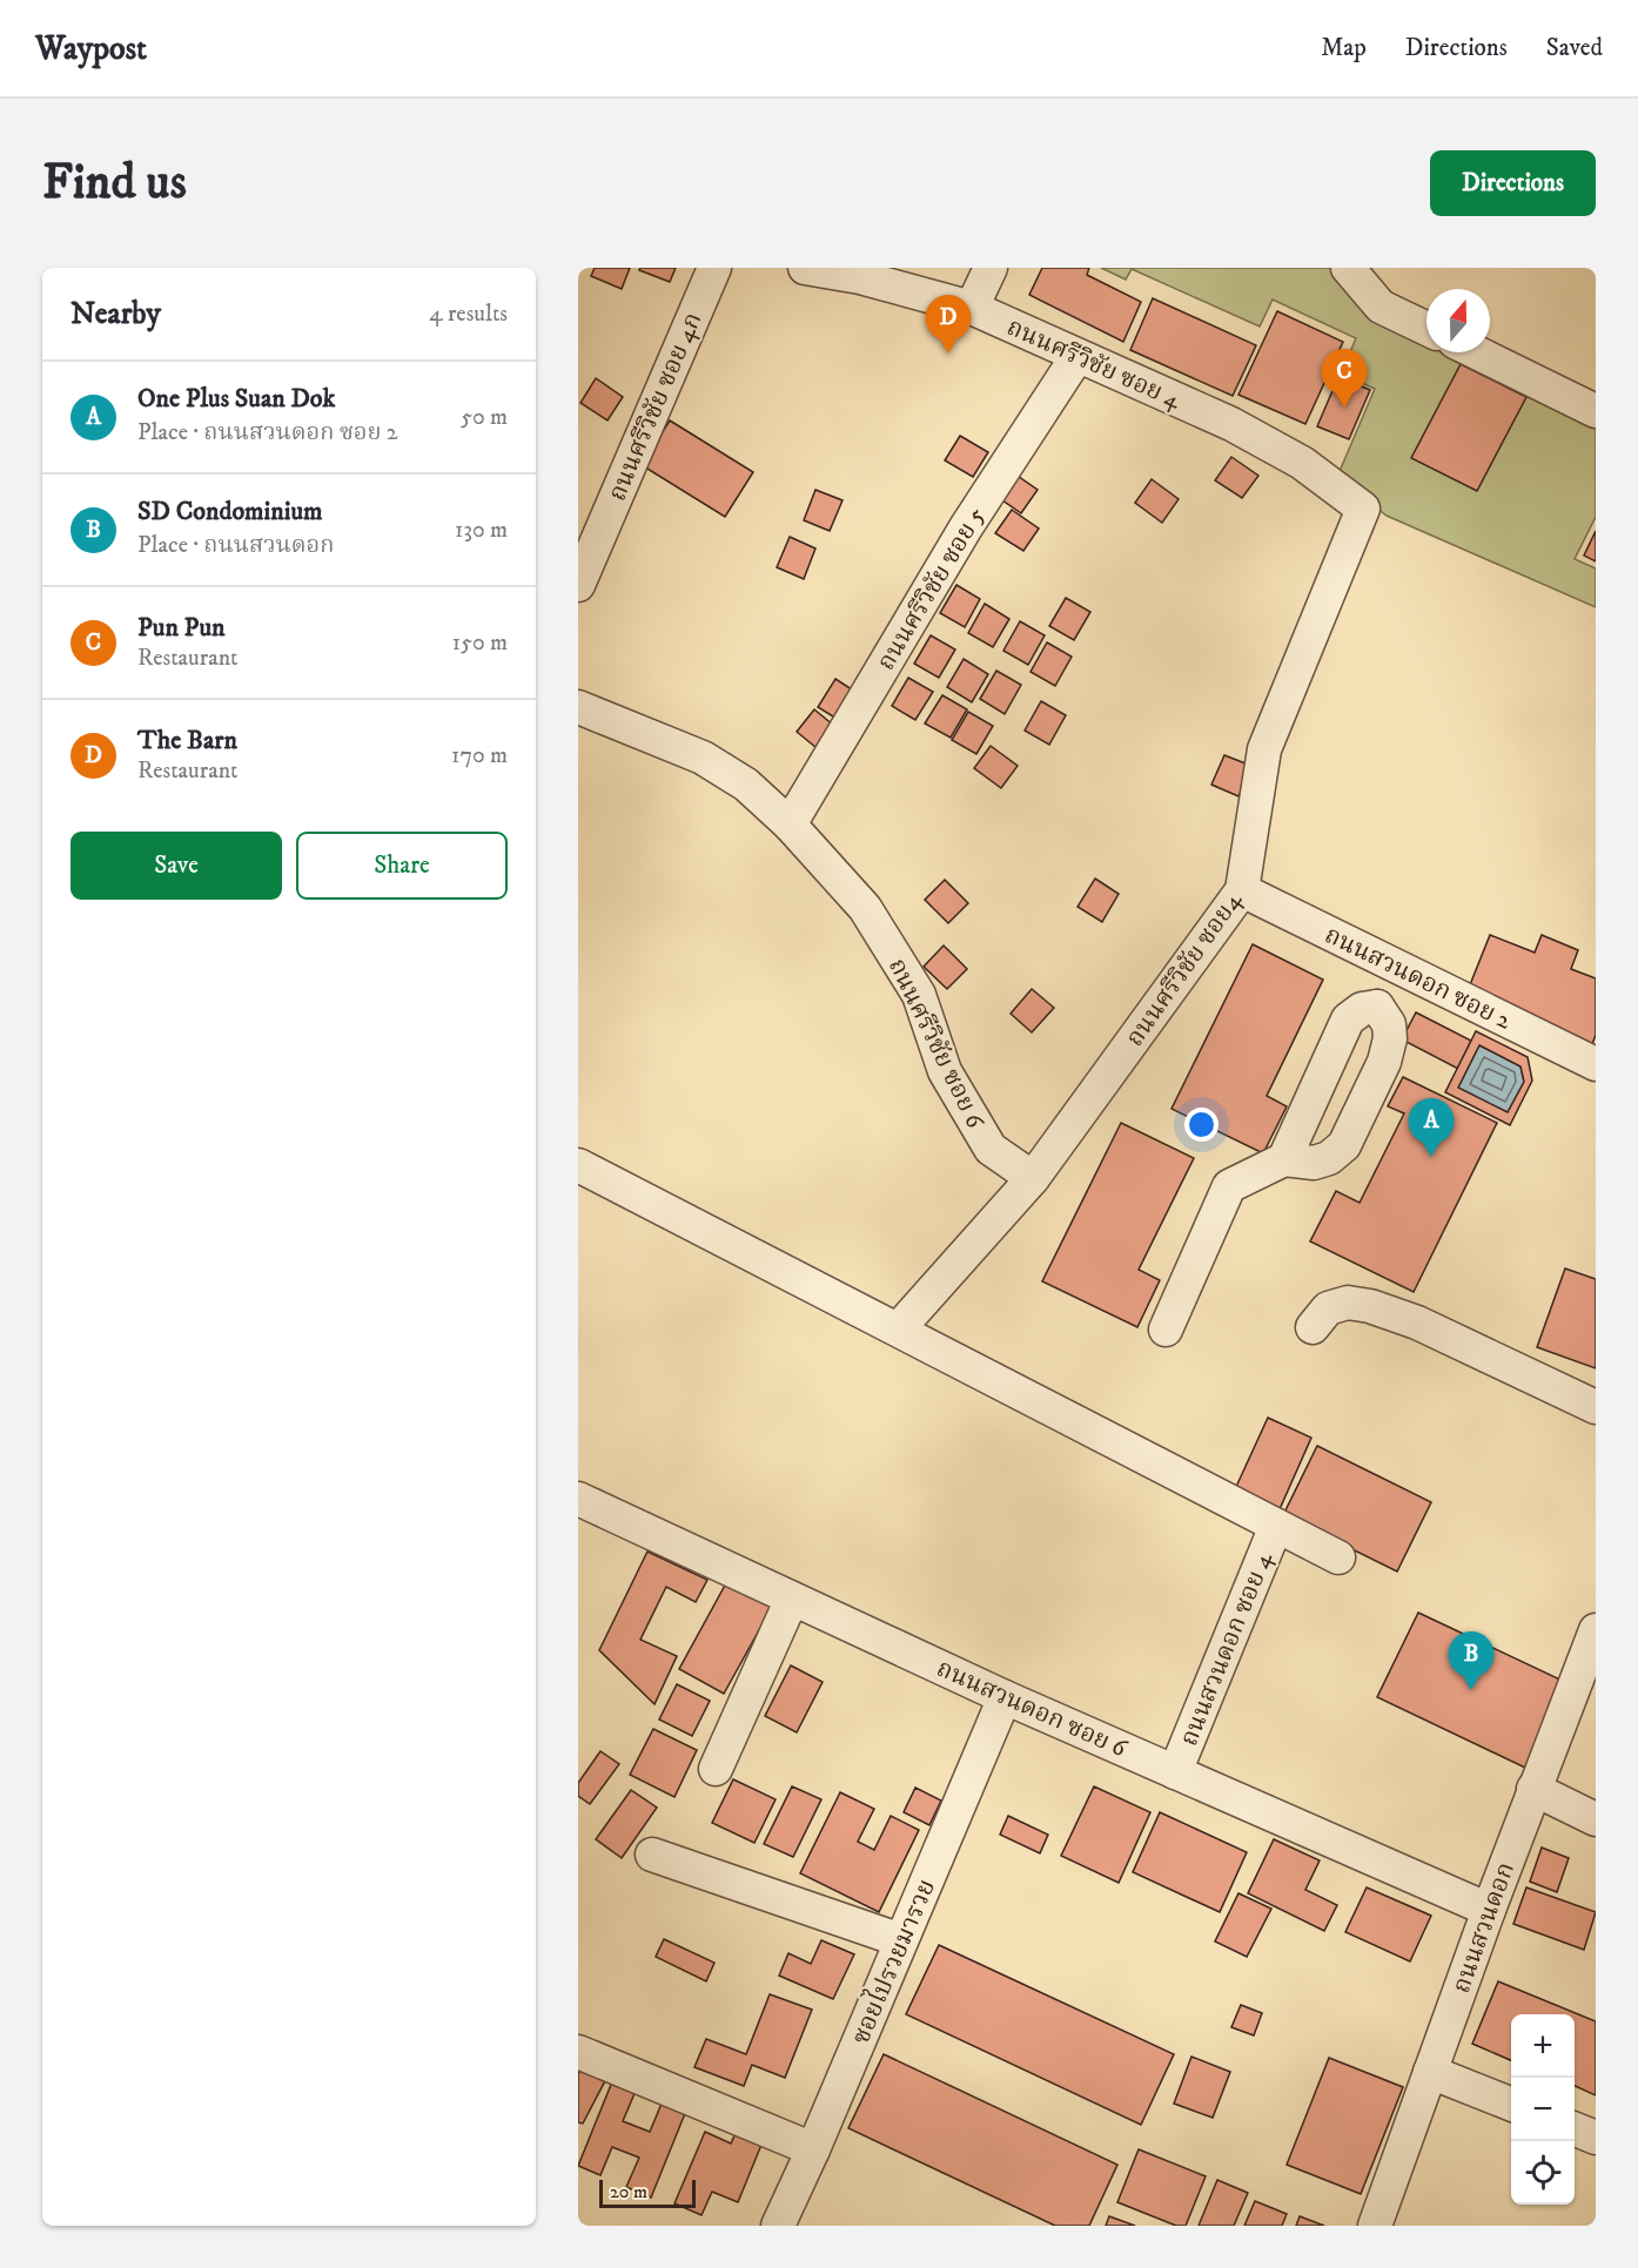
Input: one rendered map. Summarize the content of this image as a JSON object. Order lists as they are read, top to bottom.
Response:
{
  "streets": {
    "street": [
      "ถนนศรีวิชัย ซอย 4",
      "ถนนศรีวิชัย ซอย 4ก",
      "ถนนศรีวิชัย ซอย 5",
      "ถนนศรีวิชัย ซอย4",
      "ถนนสวนดอก ซอย 2",
      "ถนนศรีวิชัย ซอย 6",
      "ถนนสวนดอก ซอย 4",
      "ถนนสวนดอก ซอย 6",
      "ถนนสวนดอก",
      "ซอยไปรวยมารวย"
    ]
  },
  "crossings": [
    ["ถนนศรีวิชัย ซอย 4", "ถนนศรีวิชัย ซอย 5"],
    ["ถนนศรีวิชัย ซอย 4", "ถนนศรีวิชัย ซอย4"],
    ["ถนนศรีวิชัย ซอย 5", "ถนนศรีวิชัย ซอย 6"],
    ["ถนนศรีวิชัย ซอย4", "ถนนสวนดอก ซอย 2"],
    ["ถนนศรีวิชัย ซอย4", "ถนนศรีวิชัย ซอย 6"],
    ["ถนนสวนดอก ซอย 4", "ถนนสวนดอก ซอย 6"],
    ["ถนนสวนดอก ซอย 6", "ถนนสวนดอก"],
    ["ถนนสวนดอก ซอย 6", "ซอยไปรวยมารวย"]
  ],
  "scale_bar": "20 m",
  "north": "top",
  "page": {
    "header": "Waypost",
    "nav": ["Map", "Directions", "Saved"],
    "buttons": [
      "Directions",
      ["Save", "Share"]
    ],
    "title": "Find us",
    "heading": ["Nearby", "4 results"],
    "pins": [
      "D",
      "C",
      "A",
      "B"
    ],
    "list": [
      {
        "mark": "A",
        "name": "One Plus Suan Dok",
        "note": "Place · ถนนสวนดอก ซอย 2",
        "value": "50 m"
      },
      {
        "mark": "B",
        "name": "SD Condominium",
        "note": "Place · ถนนสวนดอก",
        "value": "130 m"
      },
      {
        "mark": "C",
        "name": "Pun Pun",
        "note": "Restaurant",
        "value": "150 m"
      },
      {
        "mark": "D",
        "name": "The Barn",
        "note": "Restaurant",
        "value": "170 m"
      }
    ],
    "map_buttons": ["+", "−"],
    "scale": "20 m"
  }
}
